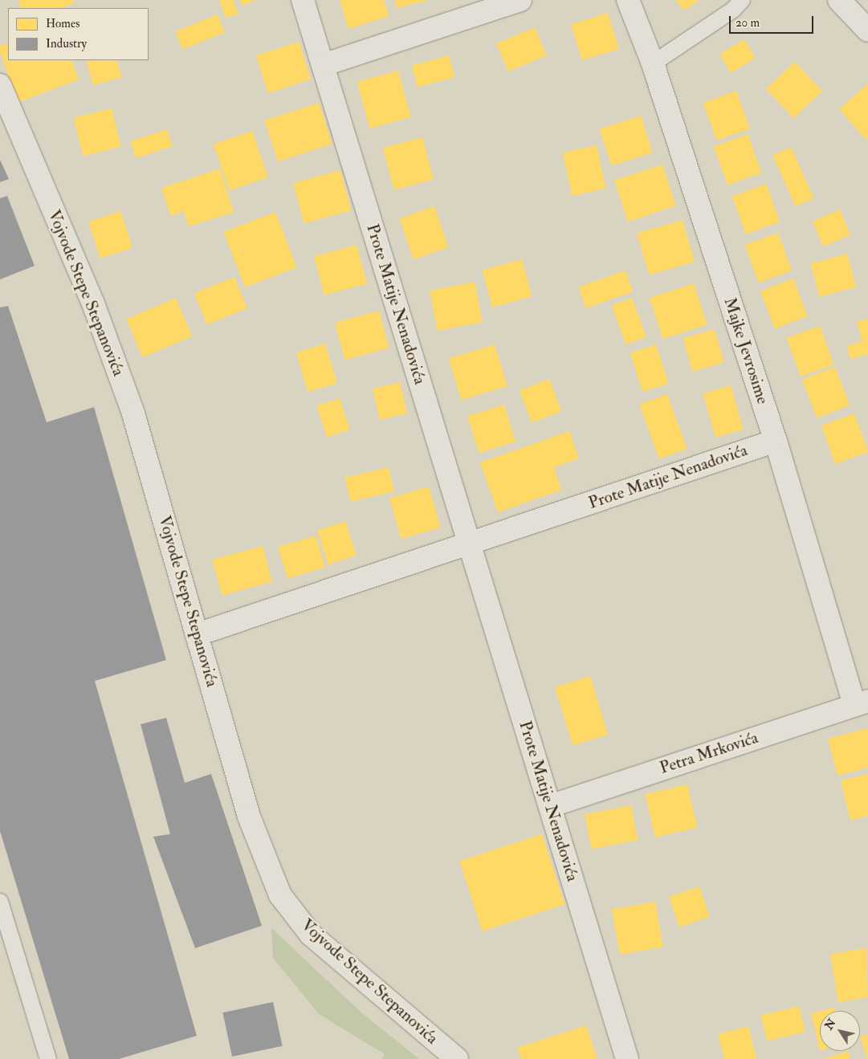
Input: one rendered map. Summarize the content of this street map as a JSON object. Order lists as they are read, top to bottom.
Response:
{
  "streets": {
    "street": [
      "Vojvode Stepe Stepanovića",
      "Prote Matije Nenadovića",
      "Majke Jevrosime",
      "Petra Mrkovića"
    ]
  },
  "crossings": [
    ["Vojvode Stepe Stepanovića", "Prote Matije Nenadovića"],
    ["Prote Matije Nenadovića", "Majke Jevrosime"],
    ["Prote Matije Nenadovića", "Petra Mrkovića"],
    ["Majke Jevrosime", "Petra Mrkovića"]
  ],
  "legend": ["Homes", "Industry"],
  "scale_bar": "20 m",
  "north": "top left"
}
